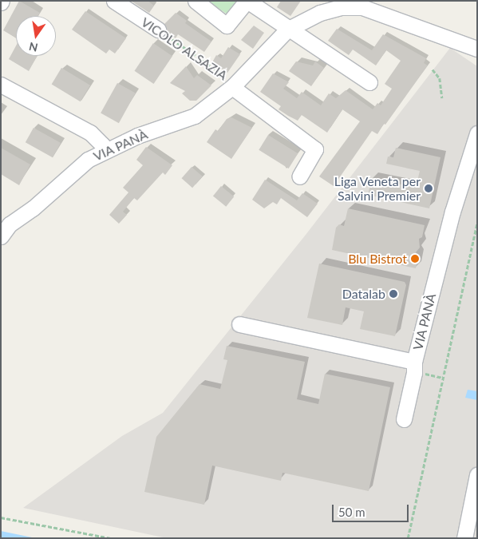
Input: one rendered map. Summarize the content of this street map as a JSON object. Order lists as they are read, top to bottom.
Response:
{
  "streets": {
    "street": ["VICOLO ALSAZIA", "VIA PANÀ"]
  },
  "crossings": [
    ["VICOLO ALSAZIA", "VIA PANÀ"]
  ],
  "places": ["Liga Veneta per Salvini Premier", "Blu Bistrot", "Datalab"],
  "scale_bar": "50 m",
  "north": "bottom"
}
